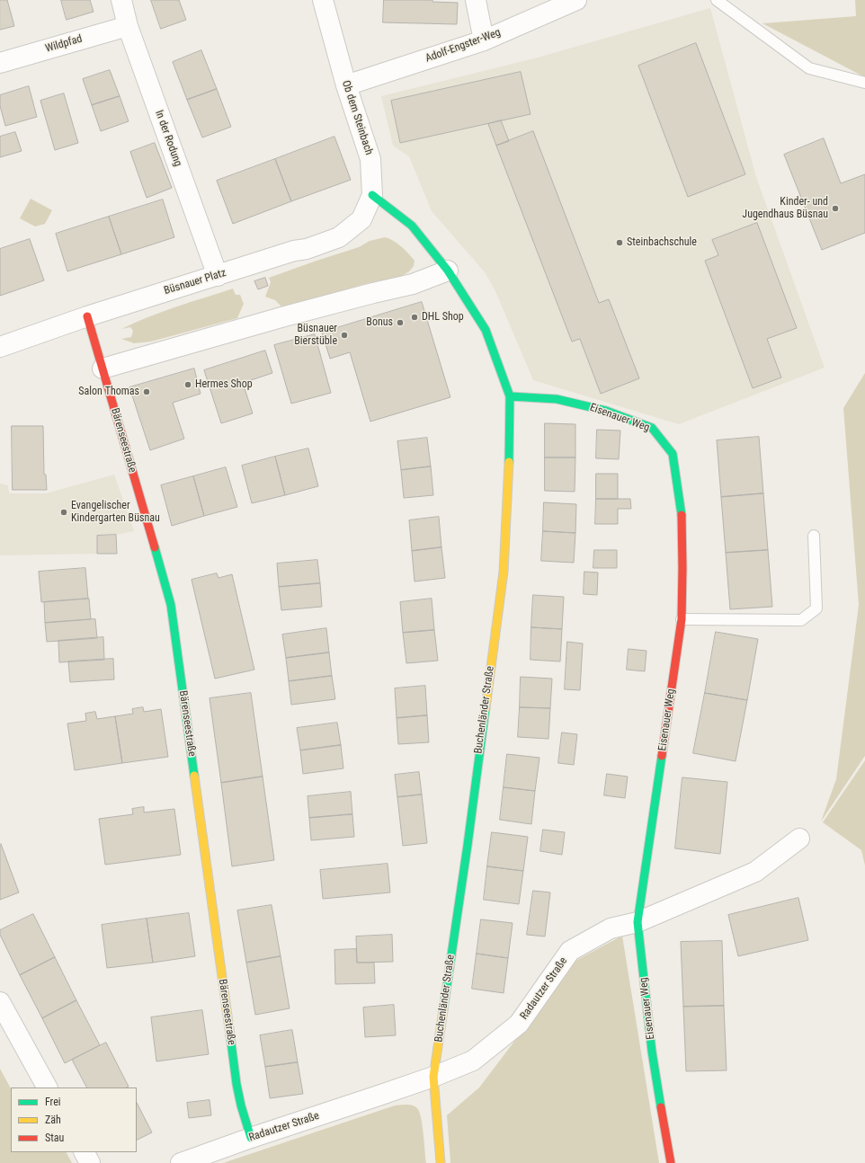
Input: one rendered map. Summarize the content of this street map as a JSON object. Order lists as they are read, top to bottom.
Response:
{
  "streets": {
    "street": [
      "Wildpfad",
      "Adolf-Engster-Weg",
      "Ob dem Steinbach",
      "In der Rodung",
      "Büsnauer Platz",
      "Eisenauer Weg",
      "Bärenseestraße",
      "Buchenländer Straße",
      "Radautzer Straße"
    ]
  },
  "crossings": [
    ["Wildpfad", "In der Rodung"],
    ["Adolf-Engster-Weg", "Ob dem Steinbach"],
    ["Ob dem Steinbach", "Büsnauer Platz"],
    ["In der Rodung", "Büsnauer Platz"],
    ["Büsnauer Platz", "Bärenseestraße"],
    ["Eisenauer Weg", "Buchenländer Straße"],
    ["Eisenauer Weg", "Radautzer Straße"],
    ["Bärenseestraße", "Radautzer Straße"],
    ["Buchenländer Straße", "Radautzer Straße"]
  ],
  "places": [
    "Kinder- und Jugendhaus Büsnau",
    "Steinbachschule",
    "DHL Shop",
    "Bonus",
    "Büsnauer Bierstüble",
    "Hermes Shop",
    "Salon Thomas",
    "Evangelischer Kindergarten Büsnau"
  ],
  "legend": ["Frei", "Zäh", "Stau"]
}
